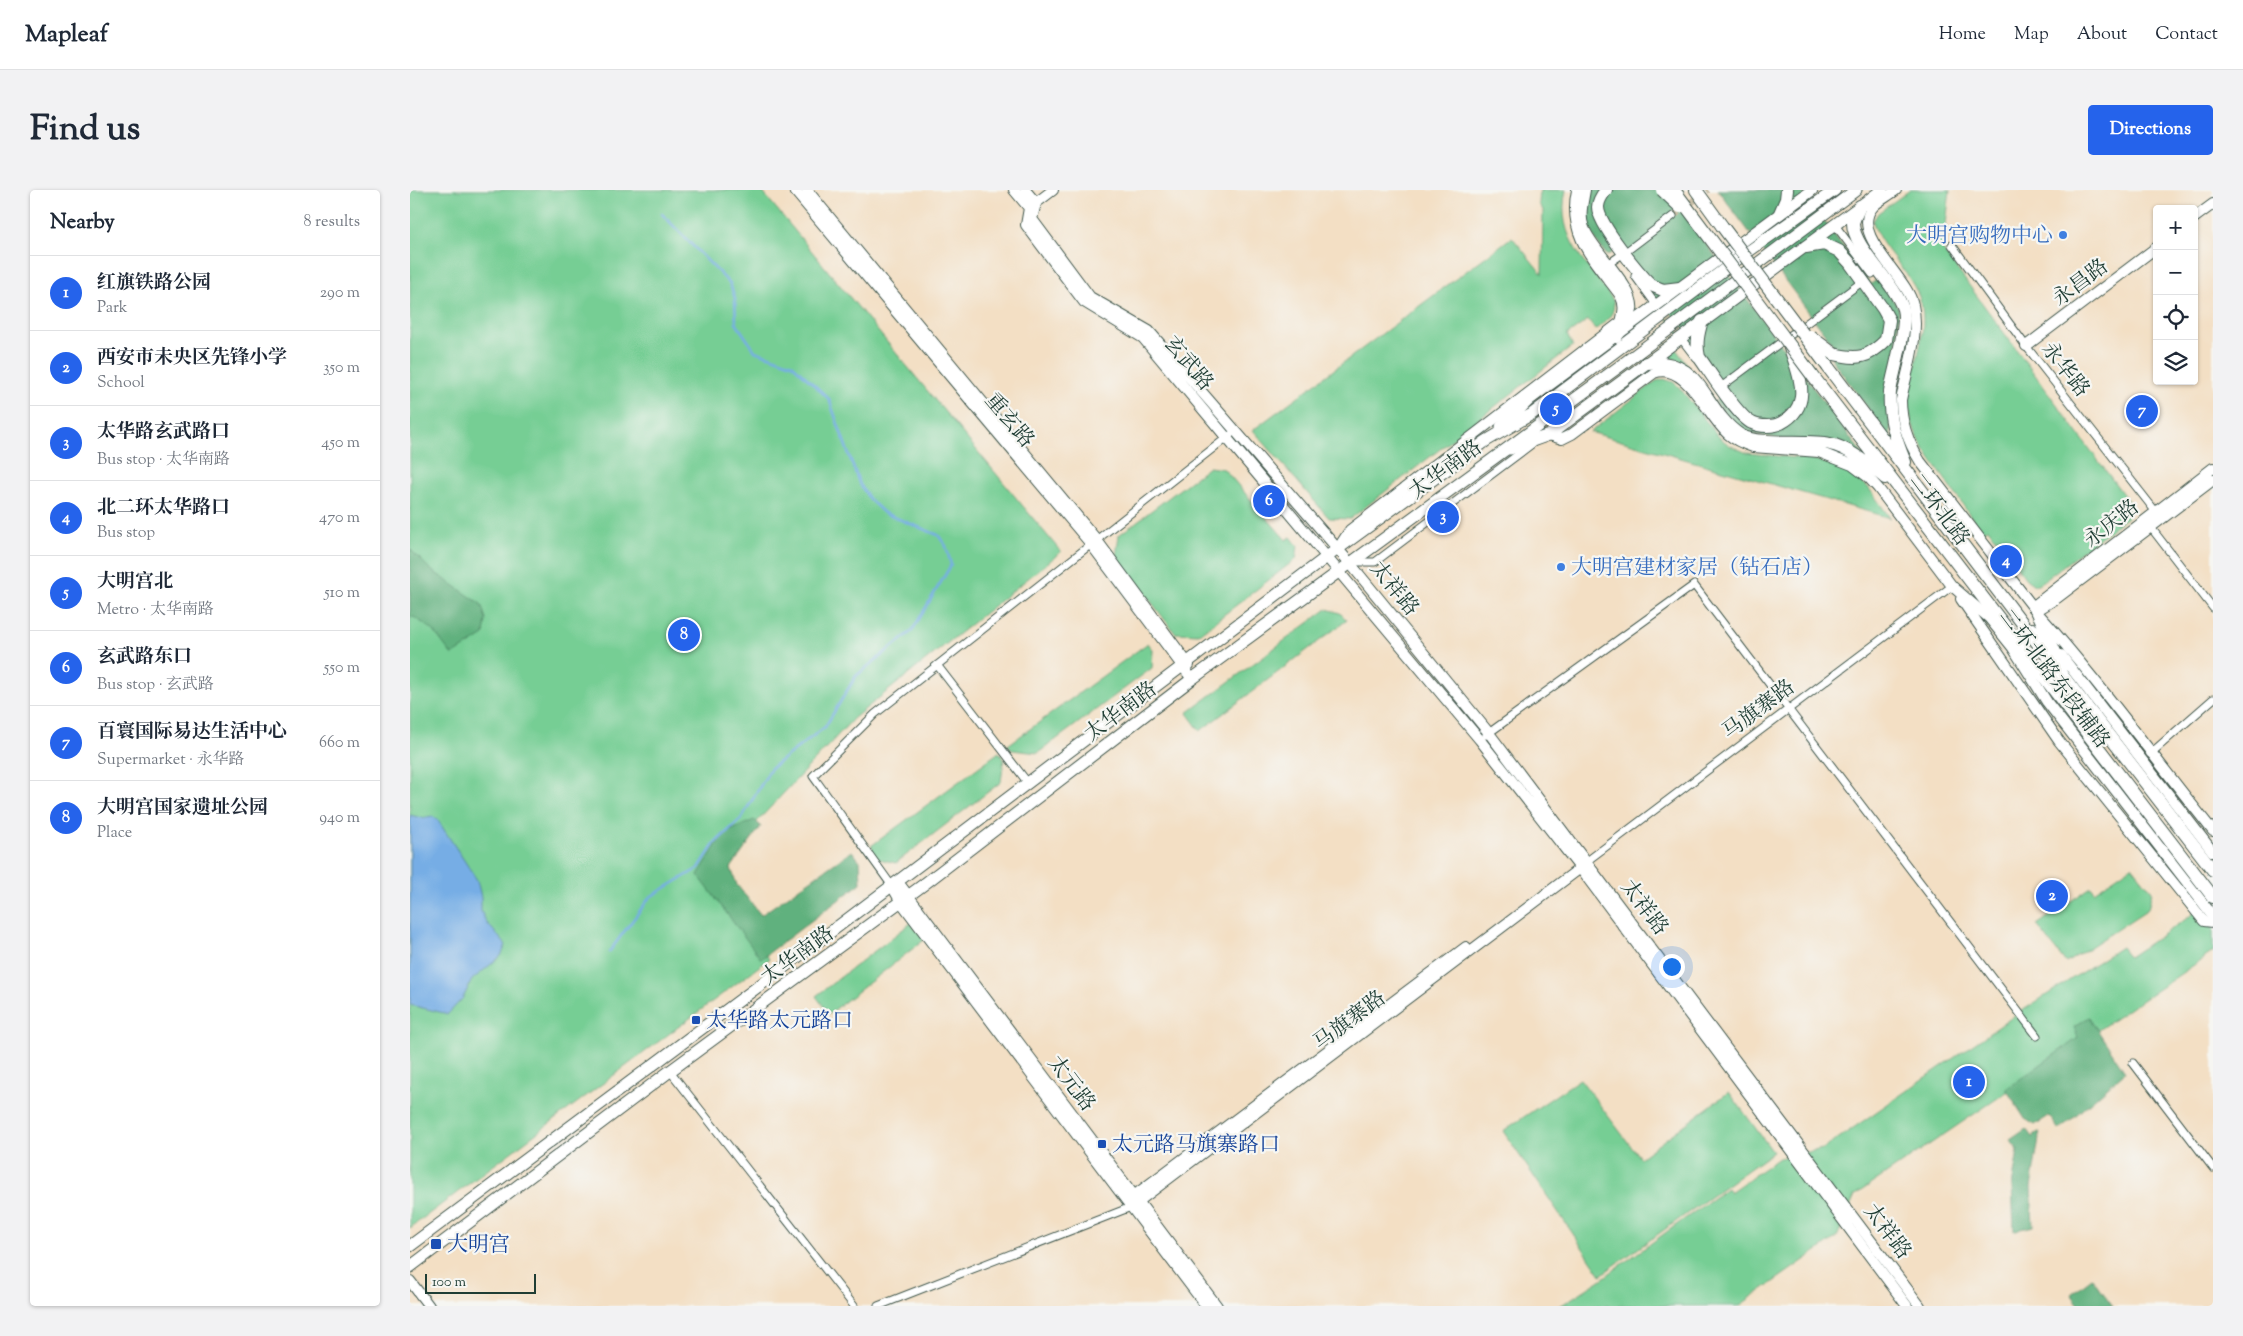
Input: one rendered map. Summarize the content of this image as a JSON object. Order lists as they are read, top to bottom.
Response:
{
  "streets": {
    "highway": ["二环北路"],
    "main road": ["太华南路"],
    "street": [
      "永昌路",
      "玄武路",
      "永华路",
      "重玄路",
      "永庆路",
      "太祥路",
      "二环北路东段辅路",
      "马旗寨路",
      "太元路"
    ]
  },
  "crossings": [
    ["永昌路", "永华路"],
    ["玄武路", "太华南路"],
    ["玄武路", "太祥路"],
    ["永华路", "永庆路"],
    ["重玄路", "太华南路"],
    ["太华南路", "太祥路"],
    ["太华南路", "太元路"],
    ["永庆路", "二环北路东段辅路"],
    ["太祥路", "马旗寨路"],
    ["二环北路东段辅路", "马旗寨路"],
    ["马旗寨路", "太元路"]
  ],
  "places": {
    "other": ["大明宫购物中心", "大明宫建材家居（钻石店）"],
    "transit": ["太华路太元路口", "太元路马旗寨路口", "大明宫"]
  },
  "scale_bar": "100 m",
  "page": {
    "header": "Mapleaf",
    "nav": [
      "Home",
      "Map",
      "About",
      "Contact"
    ],
    "title": "Find us",
    "buttons": "Directions",
    "heading": ["Nearby", "8 results"],
    "map_buttons": ["+", "−"],
    "list": [
      {
        "mark": "1",
        "name": "红旗铁路公园",
        "note": "Park",
        "value": "290 m"
      },
      {
        "mark": "2",
        "name": "西安市未央区先锋小学",
        "note": "School",
        "value": "350 m"
      },
      {
        "mark": "3",
        "name": "太华路玄武路口",
        "note": "Bus stop · 太华南路",
        "value": "450 m"
      },
      {
        "mark": "4",
        "name": "北二环太华路口",
        "note": "Bus stop",
        "value": "470 m"
      },
      {
        "mark": "5",
        "name": "大明宫北",
        "note": "Metro · 太华南路",
        "value": "510 m"
      },
      {
        "mark": "6",
        "name": "玄武路东口",
        "note": "Bus stop · 玄武路",
        "value": "550 m"
      },
      {
        "mark": "7",
        "name": "百寰国际易达生活中心",
        "note": "Supermarket · 永华路",
        "value": "660 m"
      },
      {
        "mark": "8",
        "name": "大明宫国家遗址公园",
        "note": "Place",
        "value": "940 m"
      }
    ],
    "pins": [
      "5",
      "7",
      "6",
      "3",
      "4",
      "8",
      "2",
      "1"
    ],
    "scale": "100 m"
  }
}
